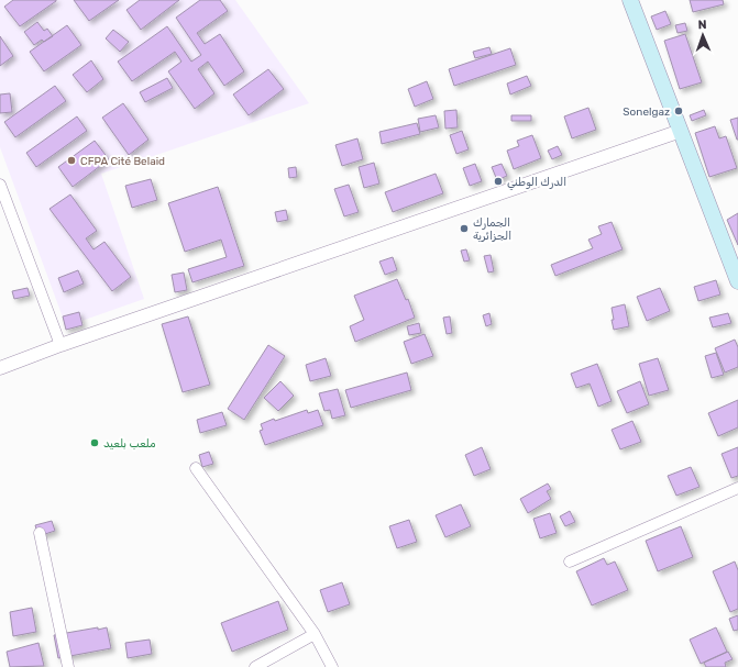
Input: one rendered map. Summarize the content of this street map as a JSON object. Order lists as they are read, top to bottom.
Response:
{
  "places": [
    "Sonelgaz",
    "CFPA Cité Belaid",
    "الدرك الوطني",
    "الجمارك الجزائرية",
    "ملعب بلعيد"
  ],
  "north": "top"
}
